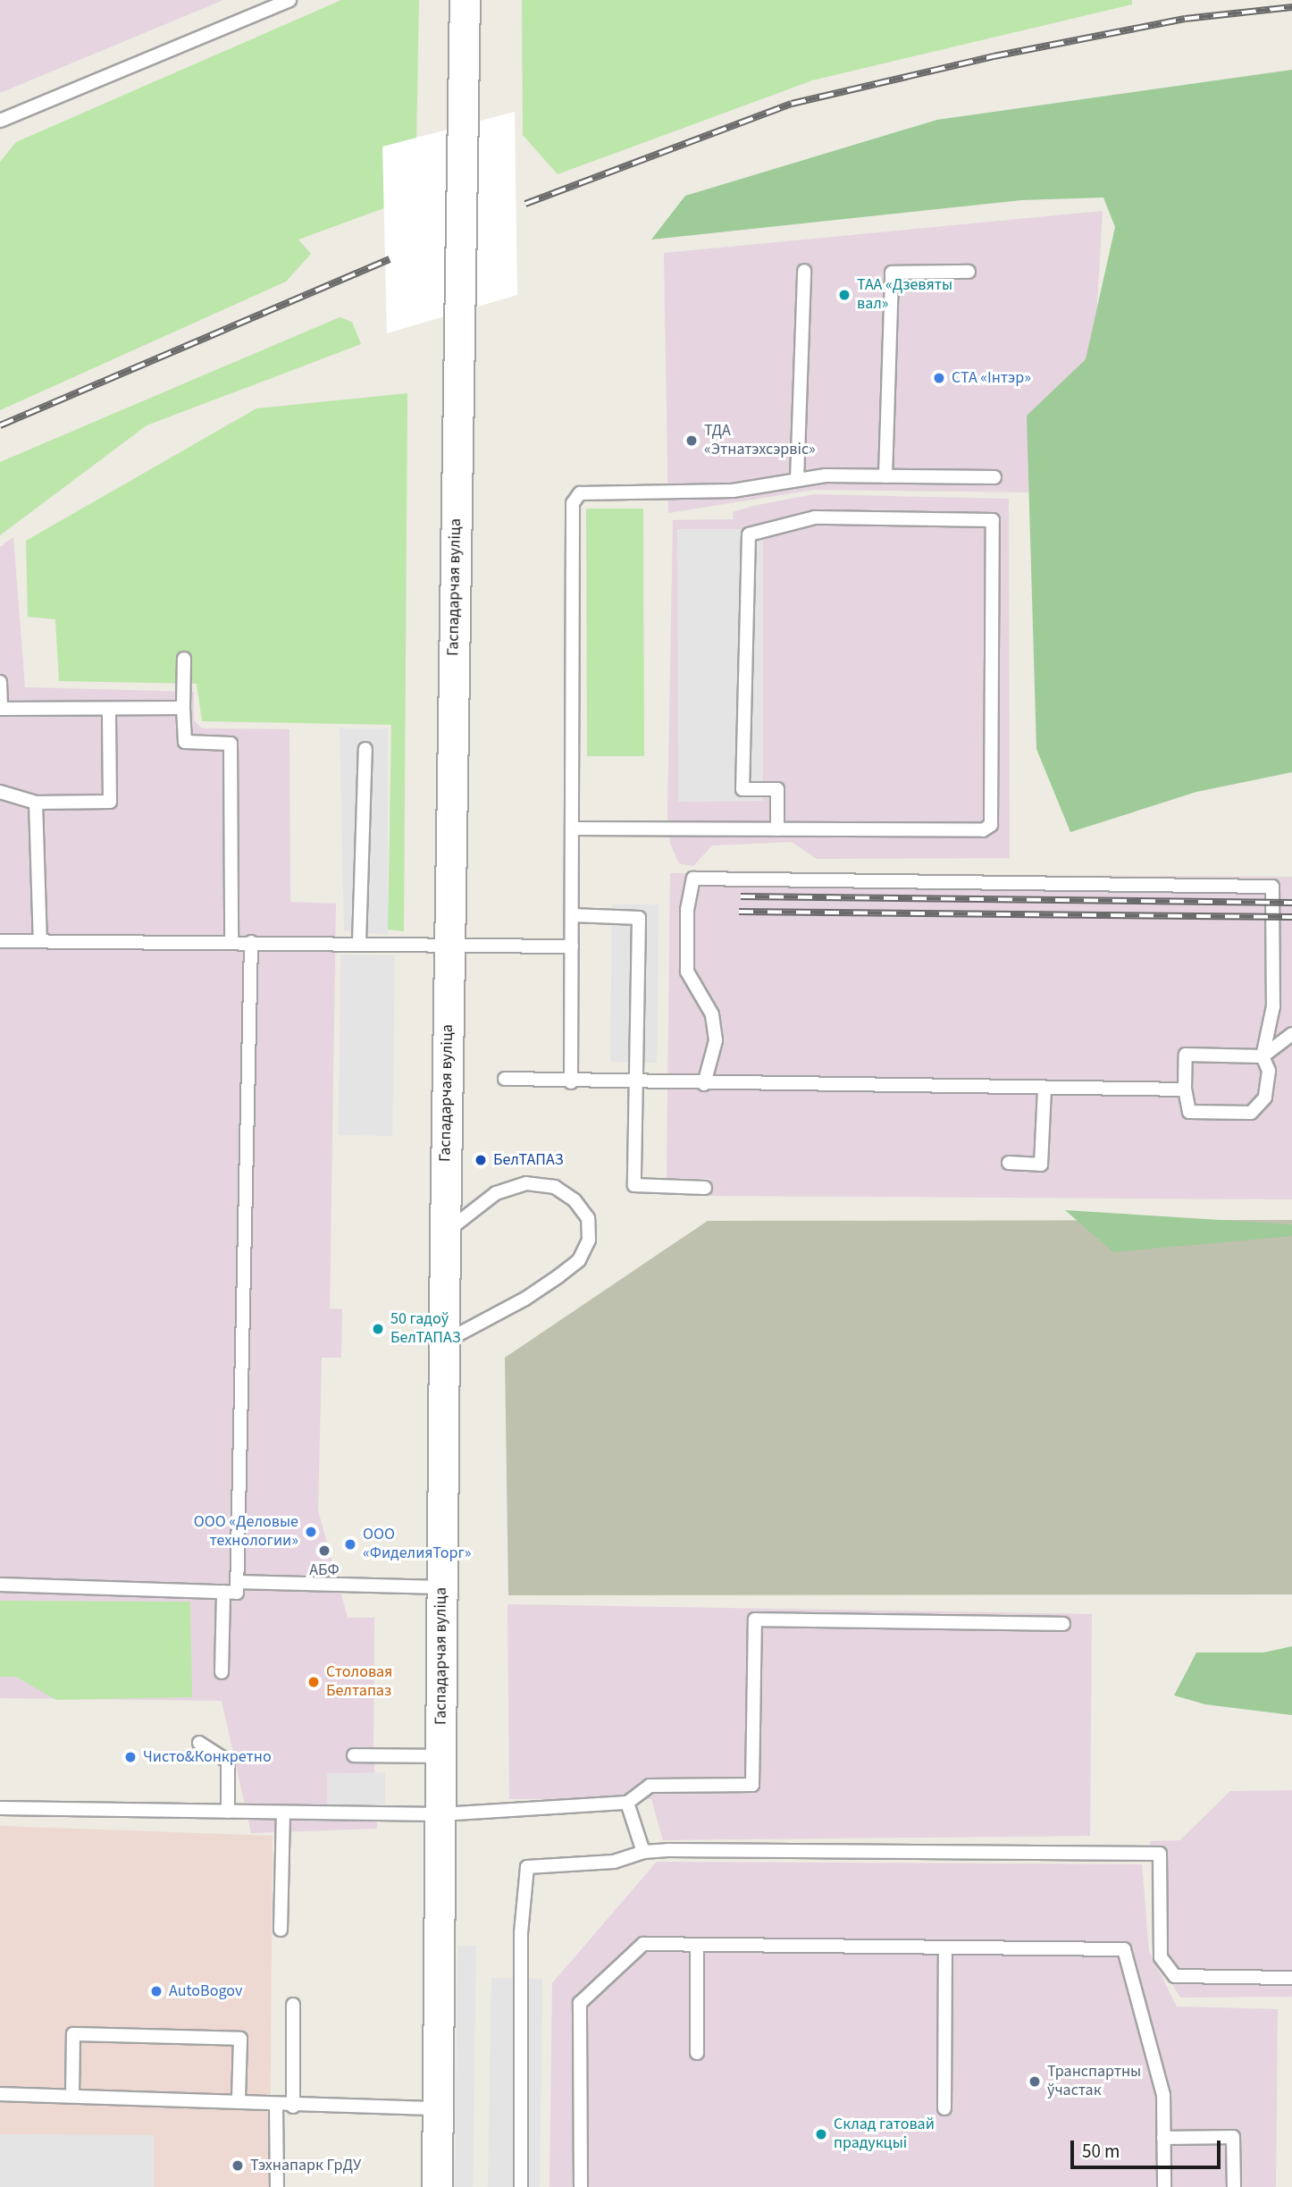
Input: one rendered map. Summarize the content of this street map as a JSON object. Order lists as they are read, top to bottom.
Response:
{
  "streets": {
    "street": ["Гаспадарчая вуліца"]
  },
  "places": [
    "ТАА «Дзевяты вал»",
    "СТА «Інтэр»",
    "ТДА «Этнатэхсэрвіс»",
    "БелТАПАЗ",
    "50 гадоў БелТАПАЗ",
    "ООО «Деловые технологии»",
    "ООО «ФиделияТорг»",
    "АБФ",
    "Столовая Белтапаз",
    "Чисто&Конкретно",
    "AutoBogov",
    "Транспартны ўчастак",
    "Склад гатовай прадукцыі",
    "Тэхнапарк ГрДУ"
  ],
  "scale_bar": "50 m"
}
